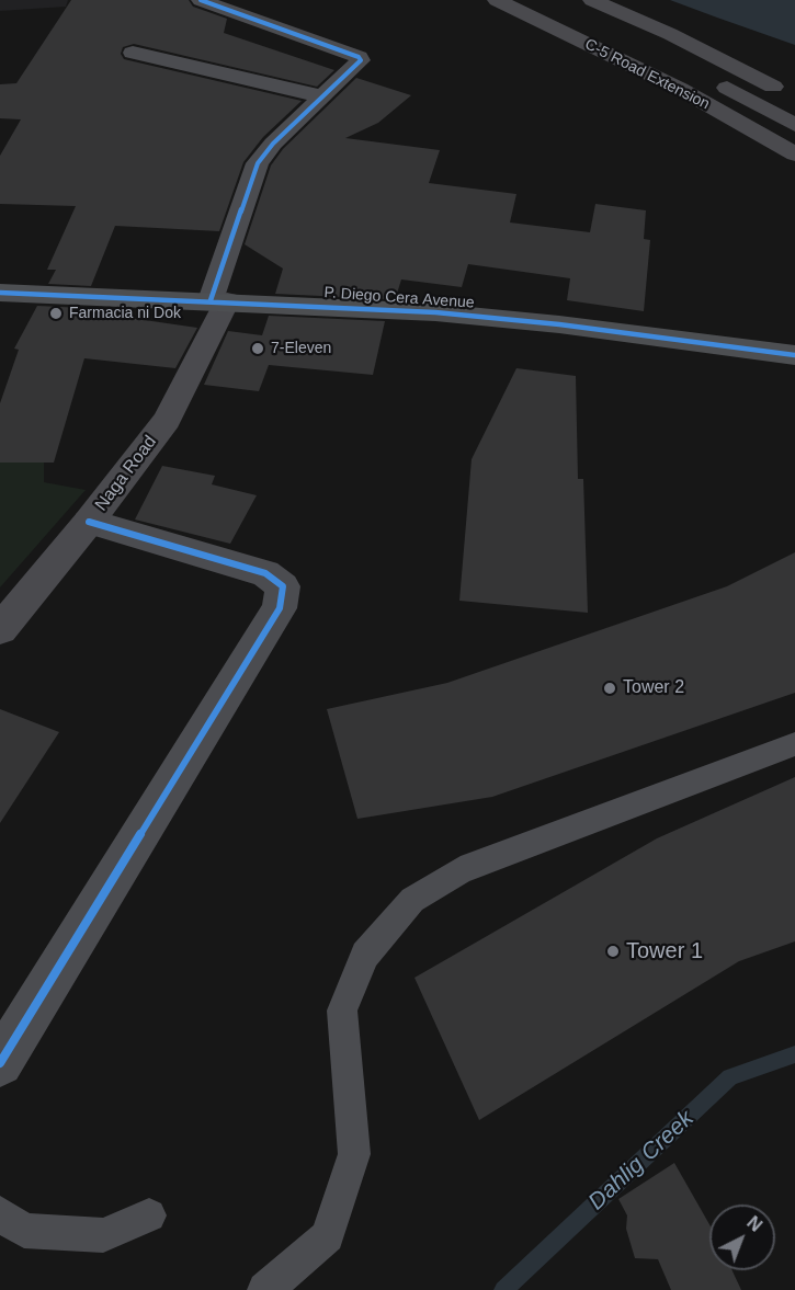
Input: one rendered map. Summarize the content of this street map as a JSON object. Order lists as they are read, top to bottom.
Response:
{
  "streets": {
    "main road": ["C-5 Road Extension", "P. Diego Cera Avenue", "Naga Road"]
  },
  "crossings": [
    ["P. Diego Cera Avenue", "Naga Road"]
  ],
  "water": ["Dahlig Creek"],
  "places": [
    "Farmacia ni Dok",
    "7-Eleven",
    "Tower 2",
    "Tower 1"
  ],
  "north": "top right"
}
